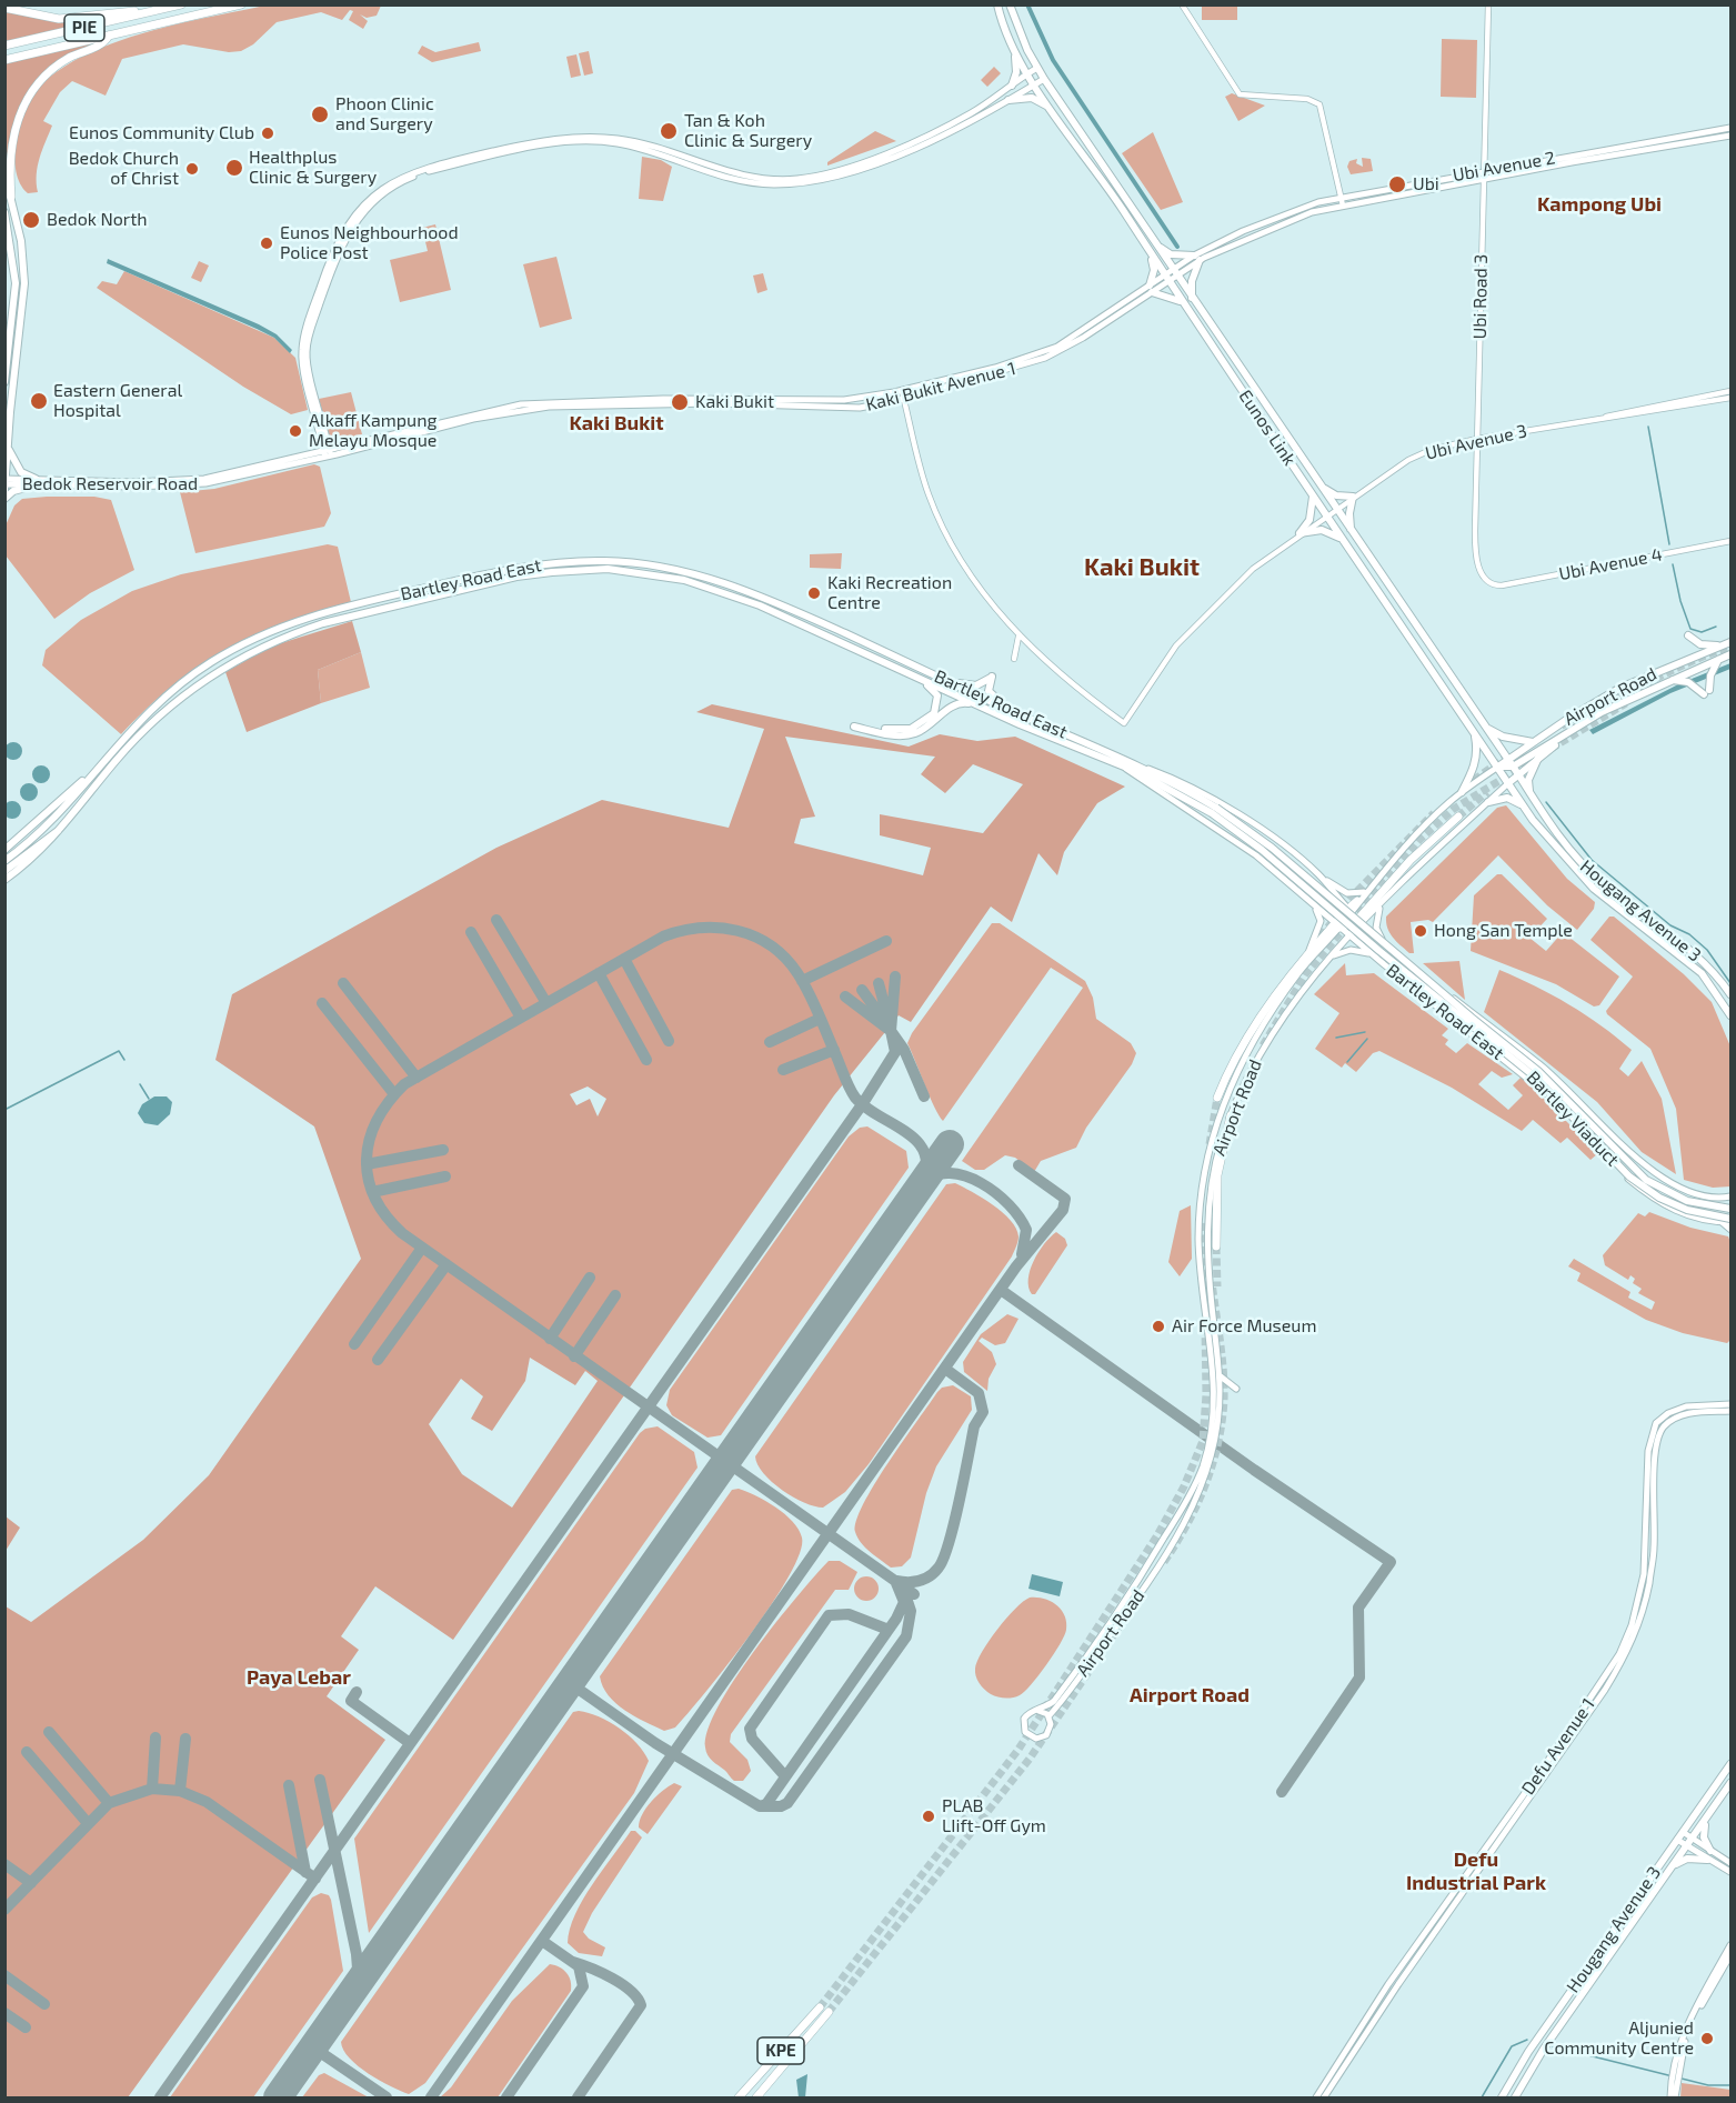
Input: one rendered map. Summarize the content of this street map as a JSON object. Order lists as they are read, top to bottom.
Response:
{
  "streets": {
    "highway": ["PIE", "KPE"],
    "main road": [
      "Ubi Avenue 2",
      "Kaki Bukit Avenue 1",
      "Eunos Link",
      "Bedok Reservoir Road",
      "Bartley Road East",
      "Airport Road",
      "Hougang Avenue 3",
      "Bartley Viaduct",
      "Defu Avenue 1"
    ],
    "street": ["Ubi Road 3", "Ubi Avenue 3", "Ubi Avenue 4"]
  },
  "crossings": [
    ["Ubi Avenue 2", "Ubi Road 3"],
    ["Ubi Avenue 2", "Kaki Bukit Avenue 1"],
    ["Ubi Avenue 2", "Eunos Link"],
    ["Ubi Road 3", "Ubi Avenue 3"],
    ["Ubi Road 3", "Ubi Avenue 4"],
    ["Kaki Bukit Avenue 1", "Eunos Link"],
    ["Kaki Bukit Avenue 1", "Bedok Reservoir Road"],
    ["Eunos Link", "Ubi Avenue 3"],
    ["Eunos Link", "Airport Road"],
    ["Eunos Link", "Hougang Avenue 3"],
    ["Bartley Road East", "Airport Road"],
    ["Bartley Road East", "Bartley Viaduct"],
    ["Airport Road", "Hougang Avenue 3"]
  ],
  "districts": [
    "Kampong Ubi",
    "Kaki Bukit",
    "Kaki Bukit",
    "Paya Lebar",
    "Airport Road",
    "Defu Industrial Park"
  ],
  "places": [
    "Phoon Clinic and Surgery",
    "Tan & Koh Clinic & Surgery",
    "Eunos Community Club",
    "Healthplus Clinic & Surgery",
    "Bedok Church of Christ",
    "Ubi",
    "Bedok North",
    "Eunos Neighbourhood Police Post",
    "Eastern General Hospital",
    "Kaki Bukit",
    "Alkaff Kampung Melayu Mosque",
    "Kaki Recreation Centre",
    "Hong San Temple",
    "Air Force Museum",
    "PLAB LIift-Off Gym",
    "Aljunied Community Centre"
  ]
}
